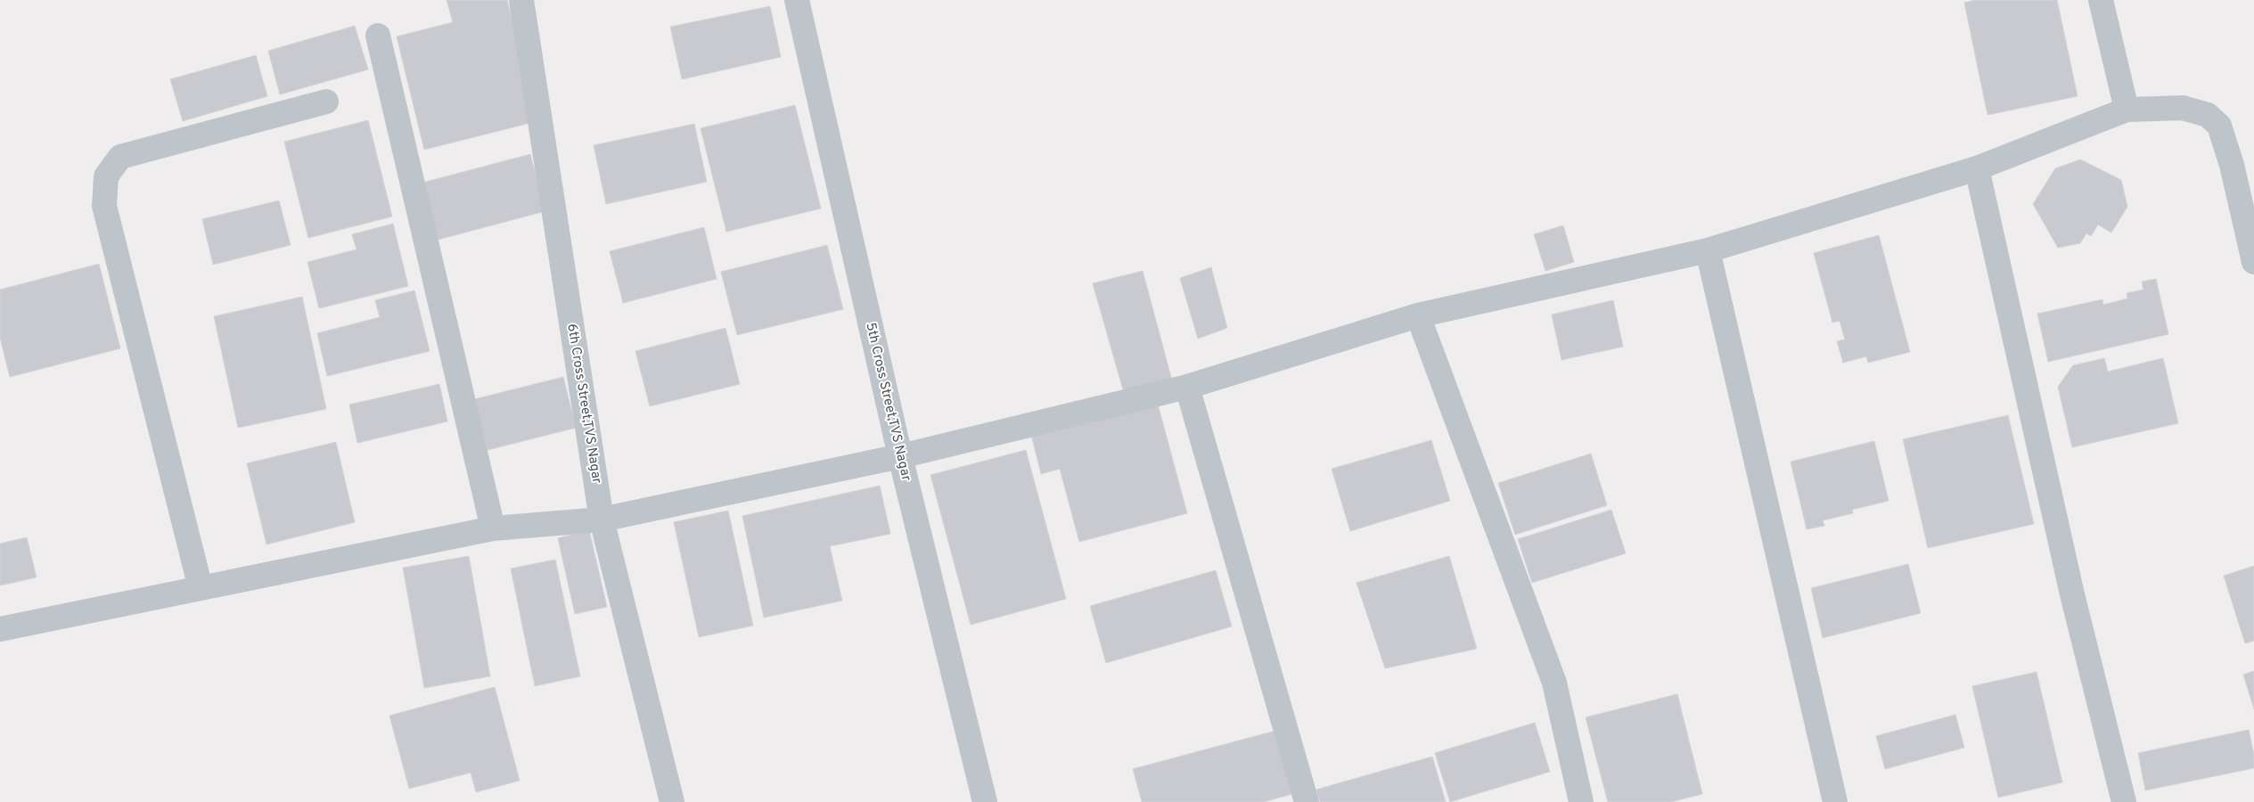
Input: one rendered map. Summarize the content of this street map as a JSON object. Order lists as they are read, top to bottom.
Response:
{
  "streets": {
    "street": ["5th Cross Street,TVS Nagar", "6th Cross Street,TVS Nagar"]
  }
}
